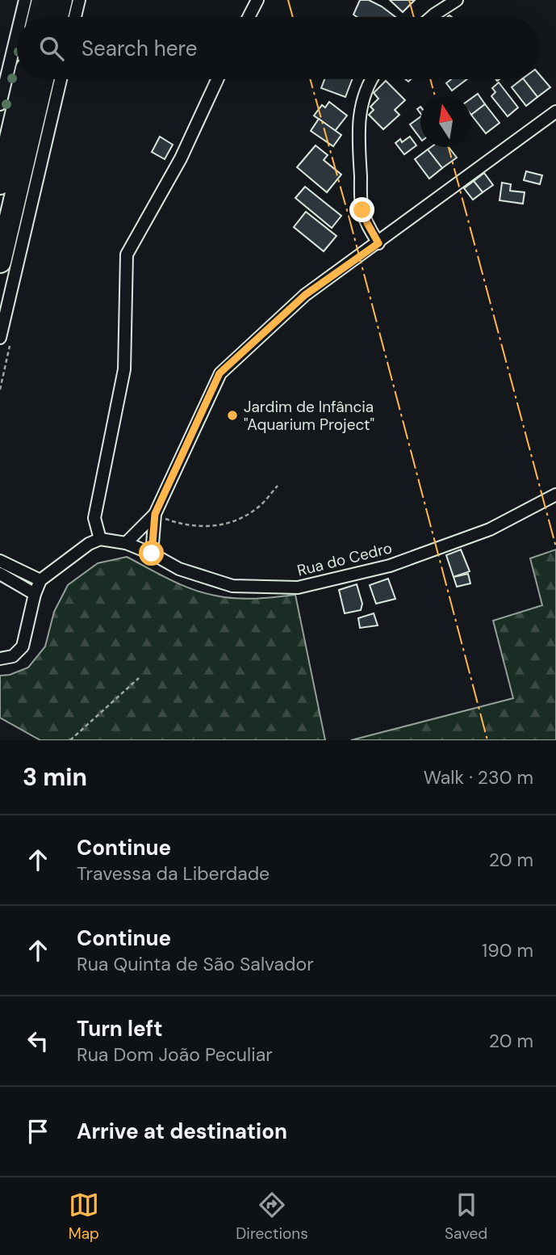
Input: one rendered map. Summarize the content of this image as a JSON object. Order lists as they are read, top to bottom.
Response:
{
  "streets": {
    "street": ["Rua do Cedro"]
  },
  "places": ["Jardim de Infância \"Aquarium Project\""],
  "north": "top",
  "page": {
    "search": "Search here",
    "heading": ["3 min", "Walk · 230 m"],
    "list": [
      ["Continue", "Travessa da Liberdade", "20 m"],
      ["Continue", "Rua Quinta de São Salvador", "190 m"],
      ["Turn left", "Rua Dom João Peculiar", "20 m"],
      "Arrive at destination"
    ],
    "nav": ["Map", "Directions", "Saved"]
  }
}
